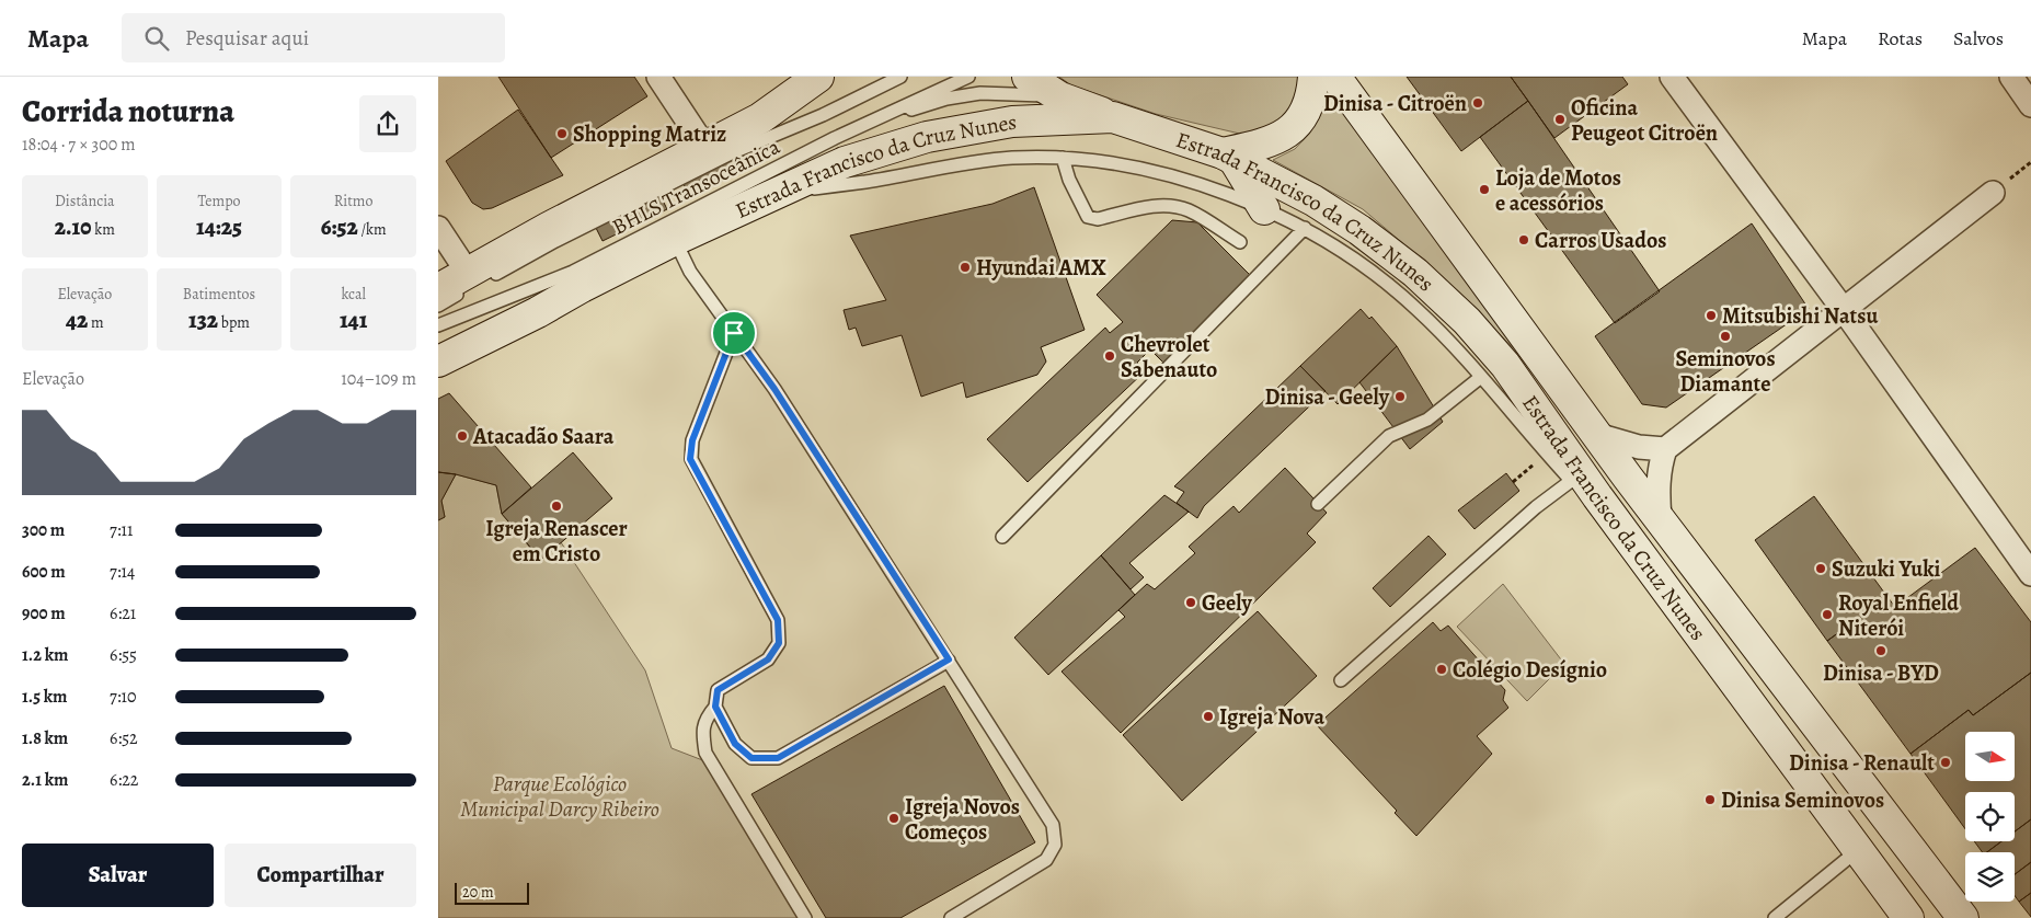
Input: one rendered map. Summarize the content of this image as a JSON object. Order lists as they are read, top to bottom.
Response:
{
  "streets": {
    "main road": ["Estrada Francisco da Cruz Nunes"],
    "lane": ["BHLS Transoceânica"]
  },
  "parks": ["Parque Ecológico Municipal Darcy Ribeiro"],
  "places": [
    "Dinisa - Citroën",
    "Oficina Peugeot Citroën",
    "Shopping Matriz",
    "Loja de Motos e acessórios",
    "Carros Usados",
    "Hyundai AMX",
    "Mitsubishi Natsu",
    "Seminovos Diamante",
    "Chevrolet Sabenauto",
    "Dinisa - Geely",
    "Atacadão Saara",
    "Igreja Renascer em Cristo",
    "Suzuki Yuki",
    "Geely",
    "Royal Enfield Niterói",
    "Dinisa - BYD",
    "Colégio Desígnio",
    "Igreja Nova",
    "Dinisa - Renault",
    "Dinisa Seminovos",
    "Igreja Novos Começos"
  ],
  "scale_bar": "20 m",
  "north": "right",
  "page": {
    "header": "Mapa",
    "search": "Pesquisar aqui",
    "nav": ["Mapa", "Rotas", "Salvos"],
    "heading": ["Corrida noturna", "18:04 · 7 × 300 m"],
    "stats": [
      ["Distância", "2.10 km"],
      ["Tempo", "14:25"],
      ["Ritmo", "6:52 /km"],
      ["Elevação", "42 m"],
      ["Batimentos", "132 bpm"],
      ["kcal", "141"]
    ],
    "chart": ["Elevação", "104–109 m"],
    "list": [
      {
        "name": "300 m",
        "note": "7:11"
      },
      {
        "name": "600 m",
        "note": "7:14"
      },
      {
        "name": "900 m",
        "note": "6:21"
      },
      {
        "name": "1.2 km",
        "note": "6:55"
      },
      {
        "name": "1.5 km",
        "note": "7:10"
      },
      {
        "name": "1.8 km",
        "note": "6:52"
      },
      {
        "name": "2.1 km",
        "note": "6:22"
      }
    ],
    "buttons": ["Salvar", "Compartilhar"],
    "scale": "20 m"
  }
}
